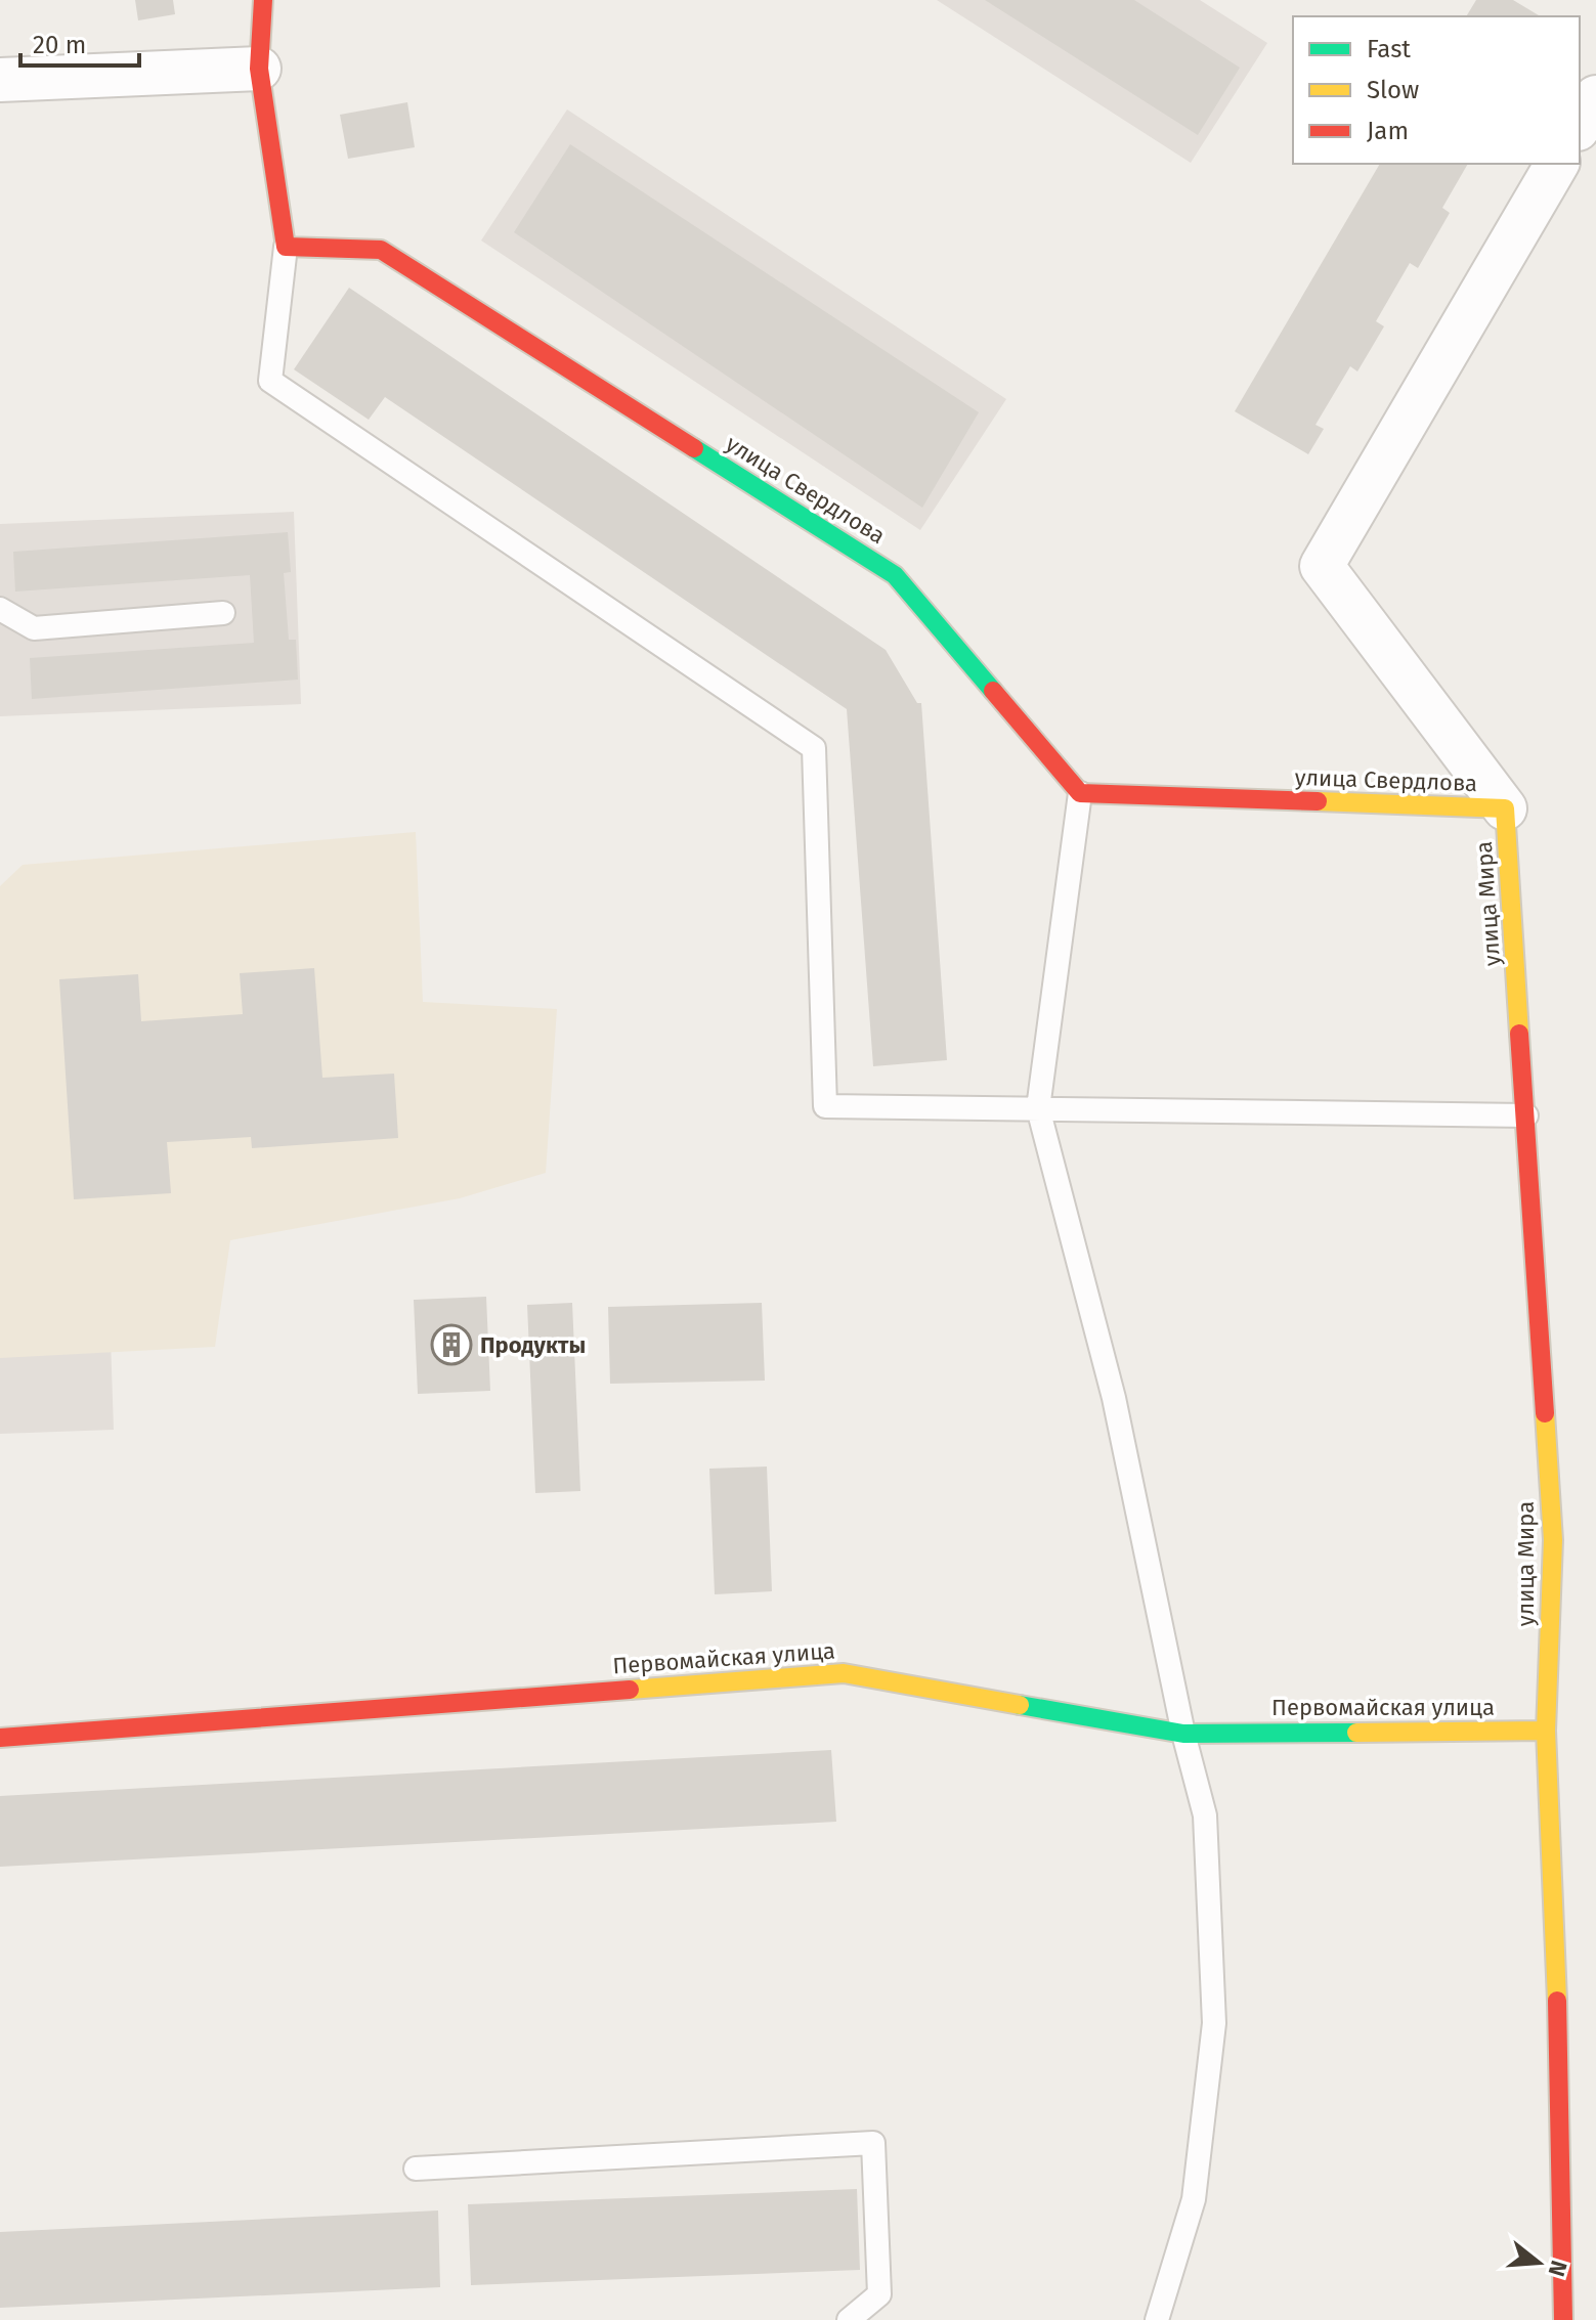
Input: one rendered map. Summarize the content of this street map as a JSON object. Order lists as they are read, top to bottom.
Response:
{
  "streets": {
    "street": ["улица Свердлова", "улица Мира", "Первомайская улица"]
  },
  "crossings": [
    ["улица Свердлова", "улица Мира"],
    ["улица Мира", "Первомайская улица"]
  ],
  "places": {
    "building": ["Продукты"]
  },
  "legend": ["Fast", "Slow", "Jam"],
  "scale_bar": "20 m",
  "north": "right"
}
